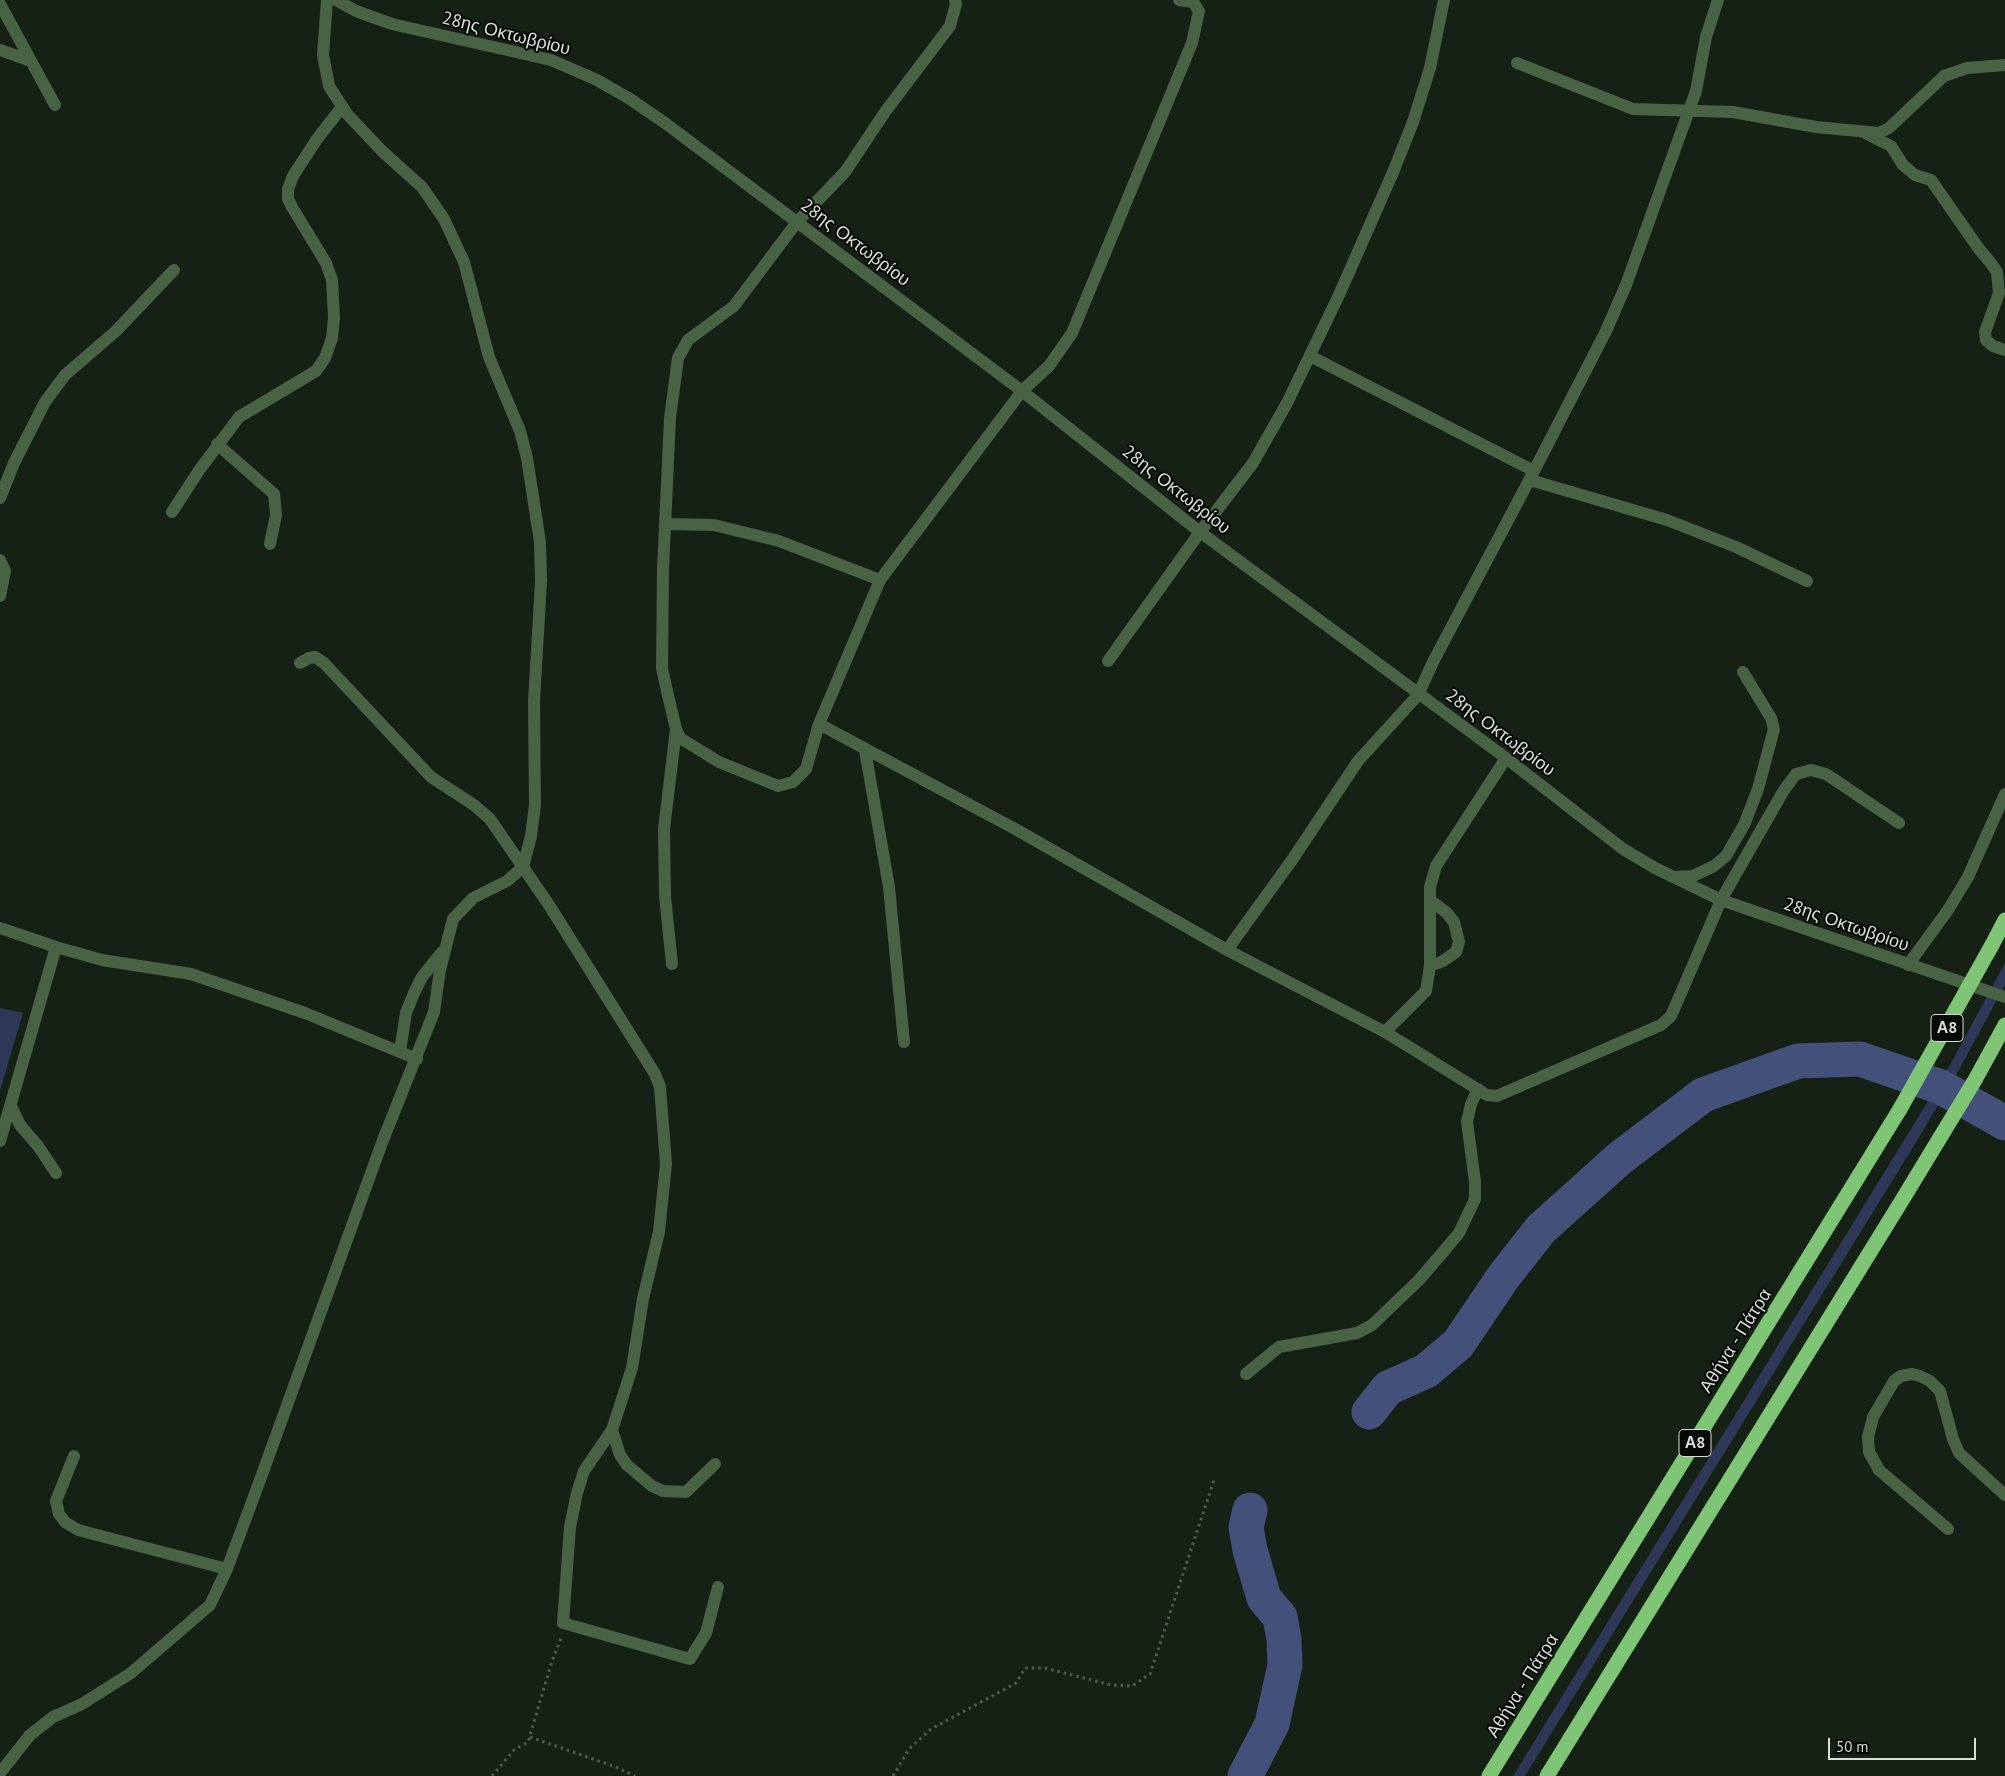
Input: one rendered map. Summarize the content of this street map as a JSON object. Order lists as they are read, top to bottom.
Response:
{
  "streets": {
    "highway": ["Α8", "Αθήνα - Πάτρα"],
    "street": ["28ης Οκτωβρίου"]
  },
  "scale_bar": "50 m"
}
